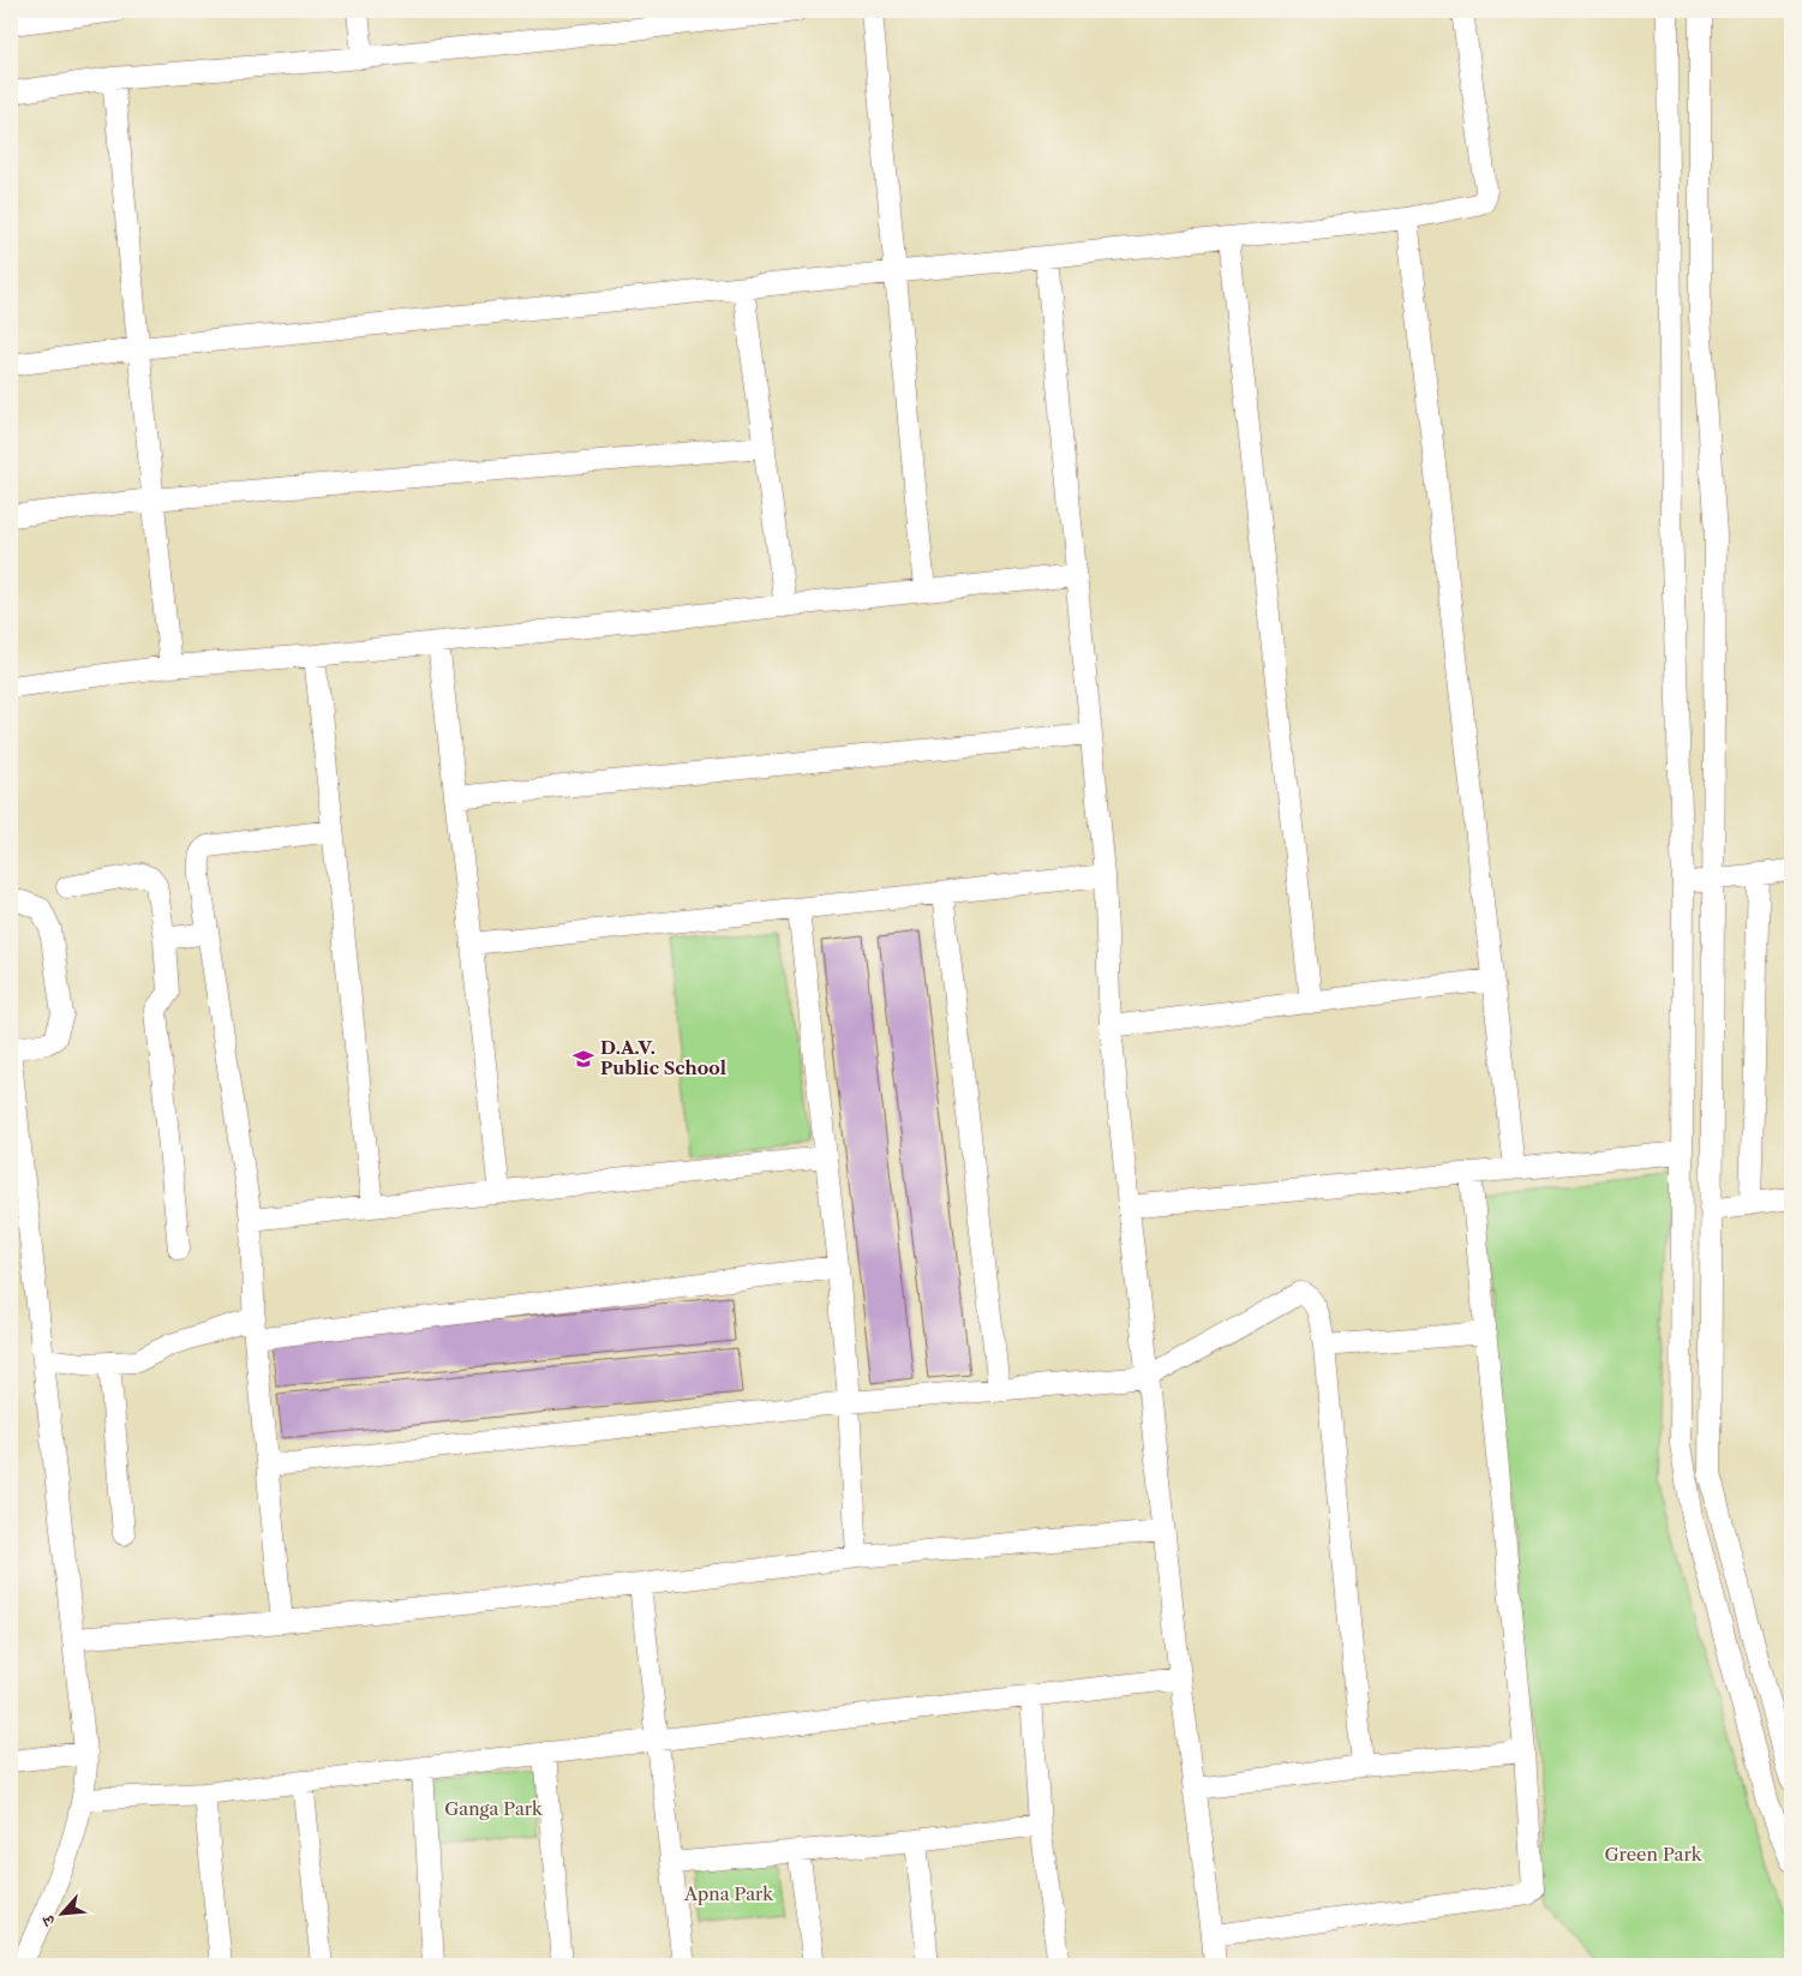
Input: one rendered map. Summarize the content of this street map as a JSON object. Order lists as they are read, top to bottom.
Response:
{
  "parks": ["Ganga Park", "Green Park", "Apna Park"],
  "places": {
    "school or university": ["D.A.V. Public School"]
  },
  "north": "bottom left"
}
